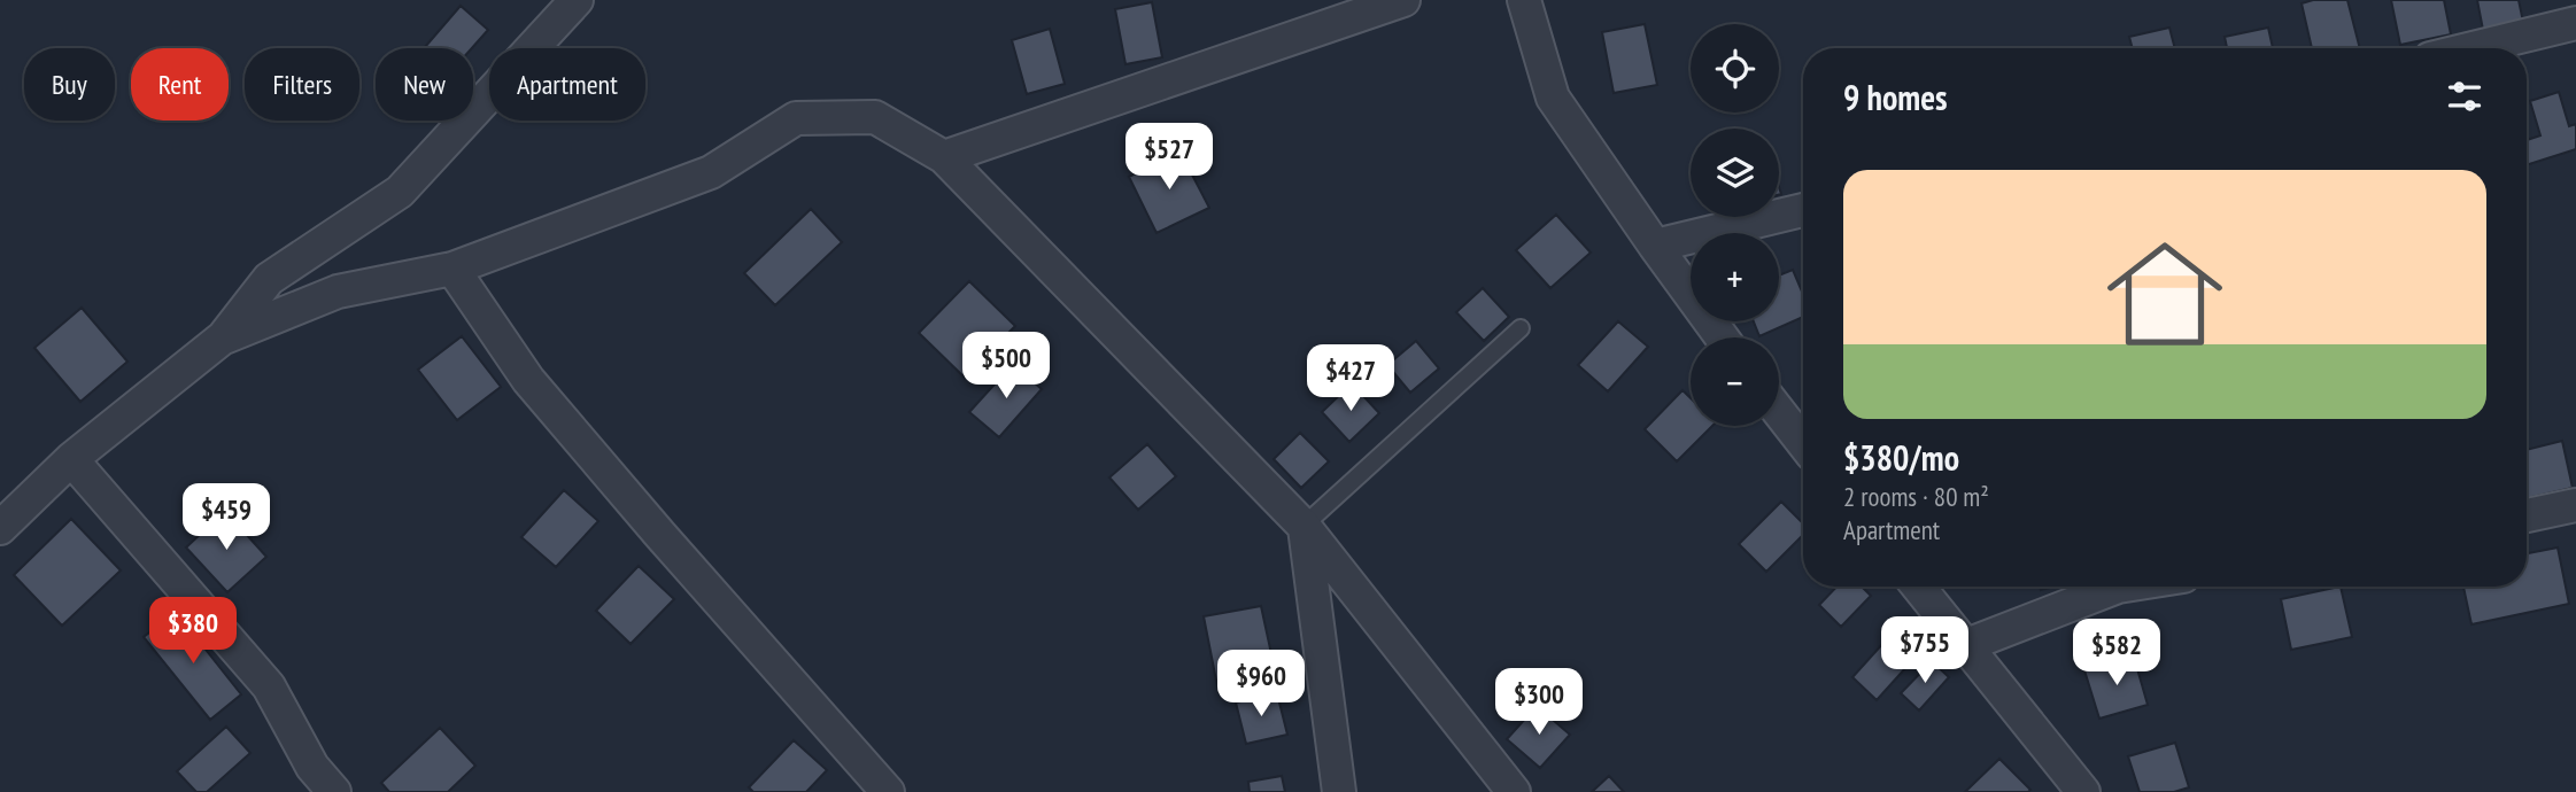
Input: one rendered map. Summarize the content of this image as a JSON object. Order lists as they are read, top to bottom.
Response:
{
  "page": {
    "map_buttons": ["+", "−"],
    "chip": [
      "Buy",
      "Rent",
      "Filters",
      "New",
      "Apartment"
    ],
    "heading": "9 homes",
    "price": [
      "$527",
      "$500",
      "$427",
      "$459",
      "$380",
      "$755",
      "$582",
      "$960",
      "$300"
    ],
    "list": [
      {
        "name": "$380/mo",
        "note": "2 rooms · 80 m² · Apartment"
      }
    ]
  }
}
